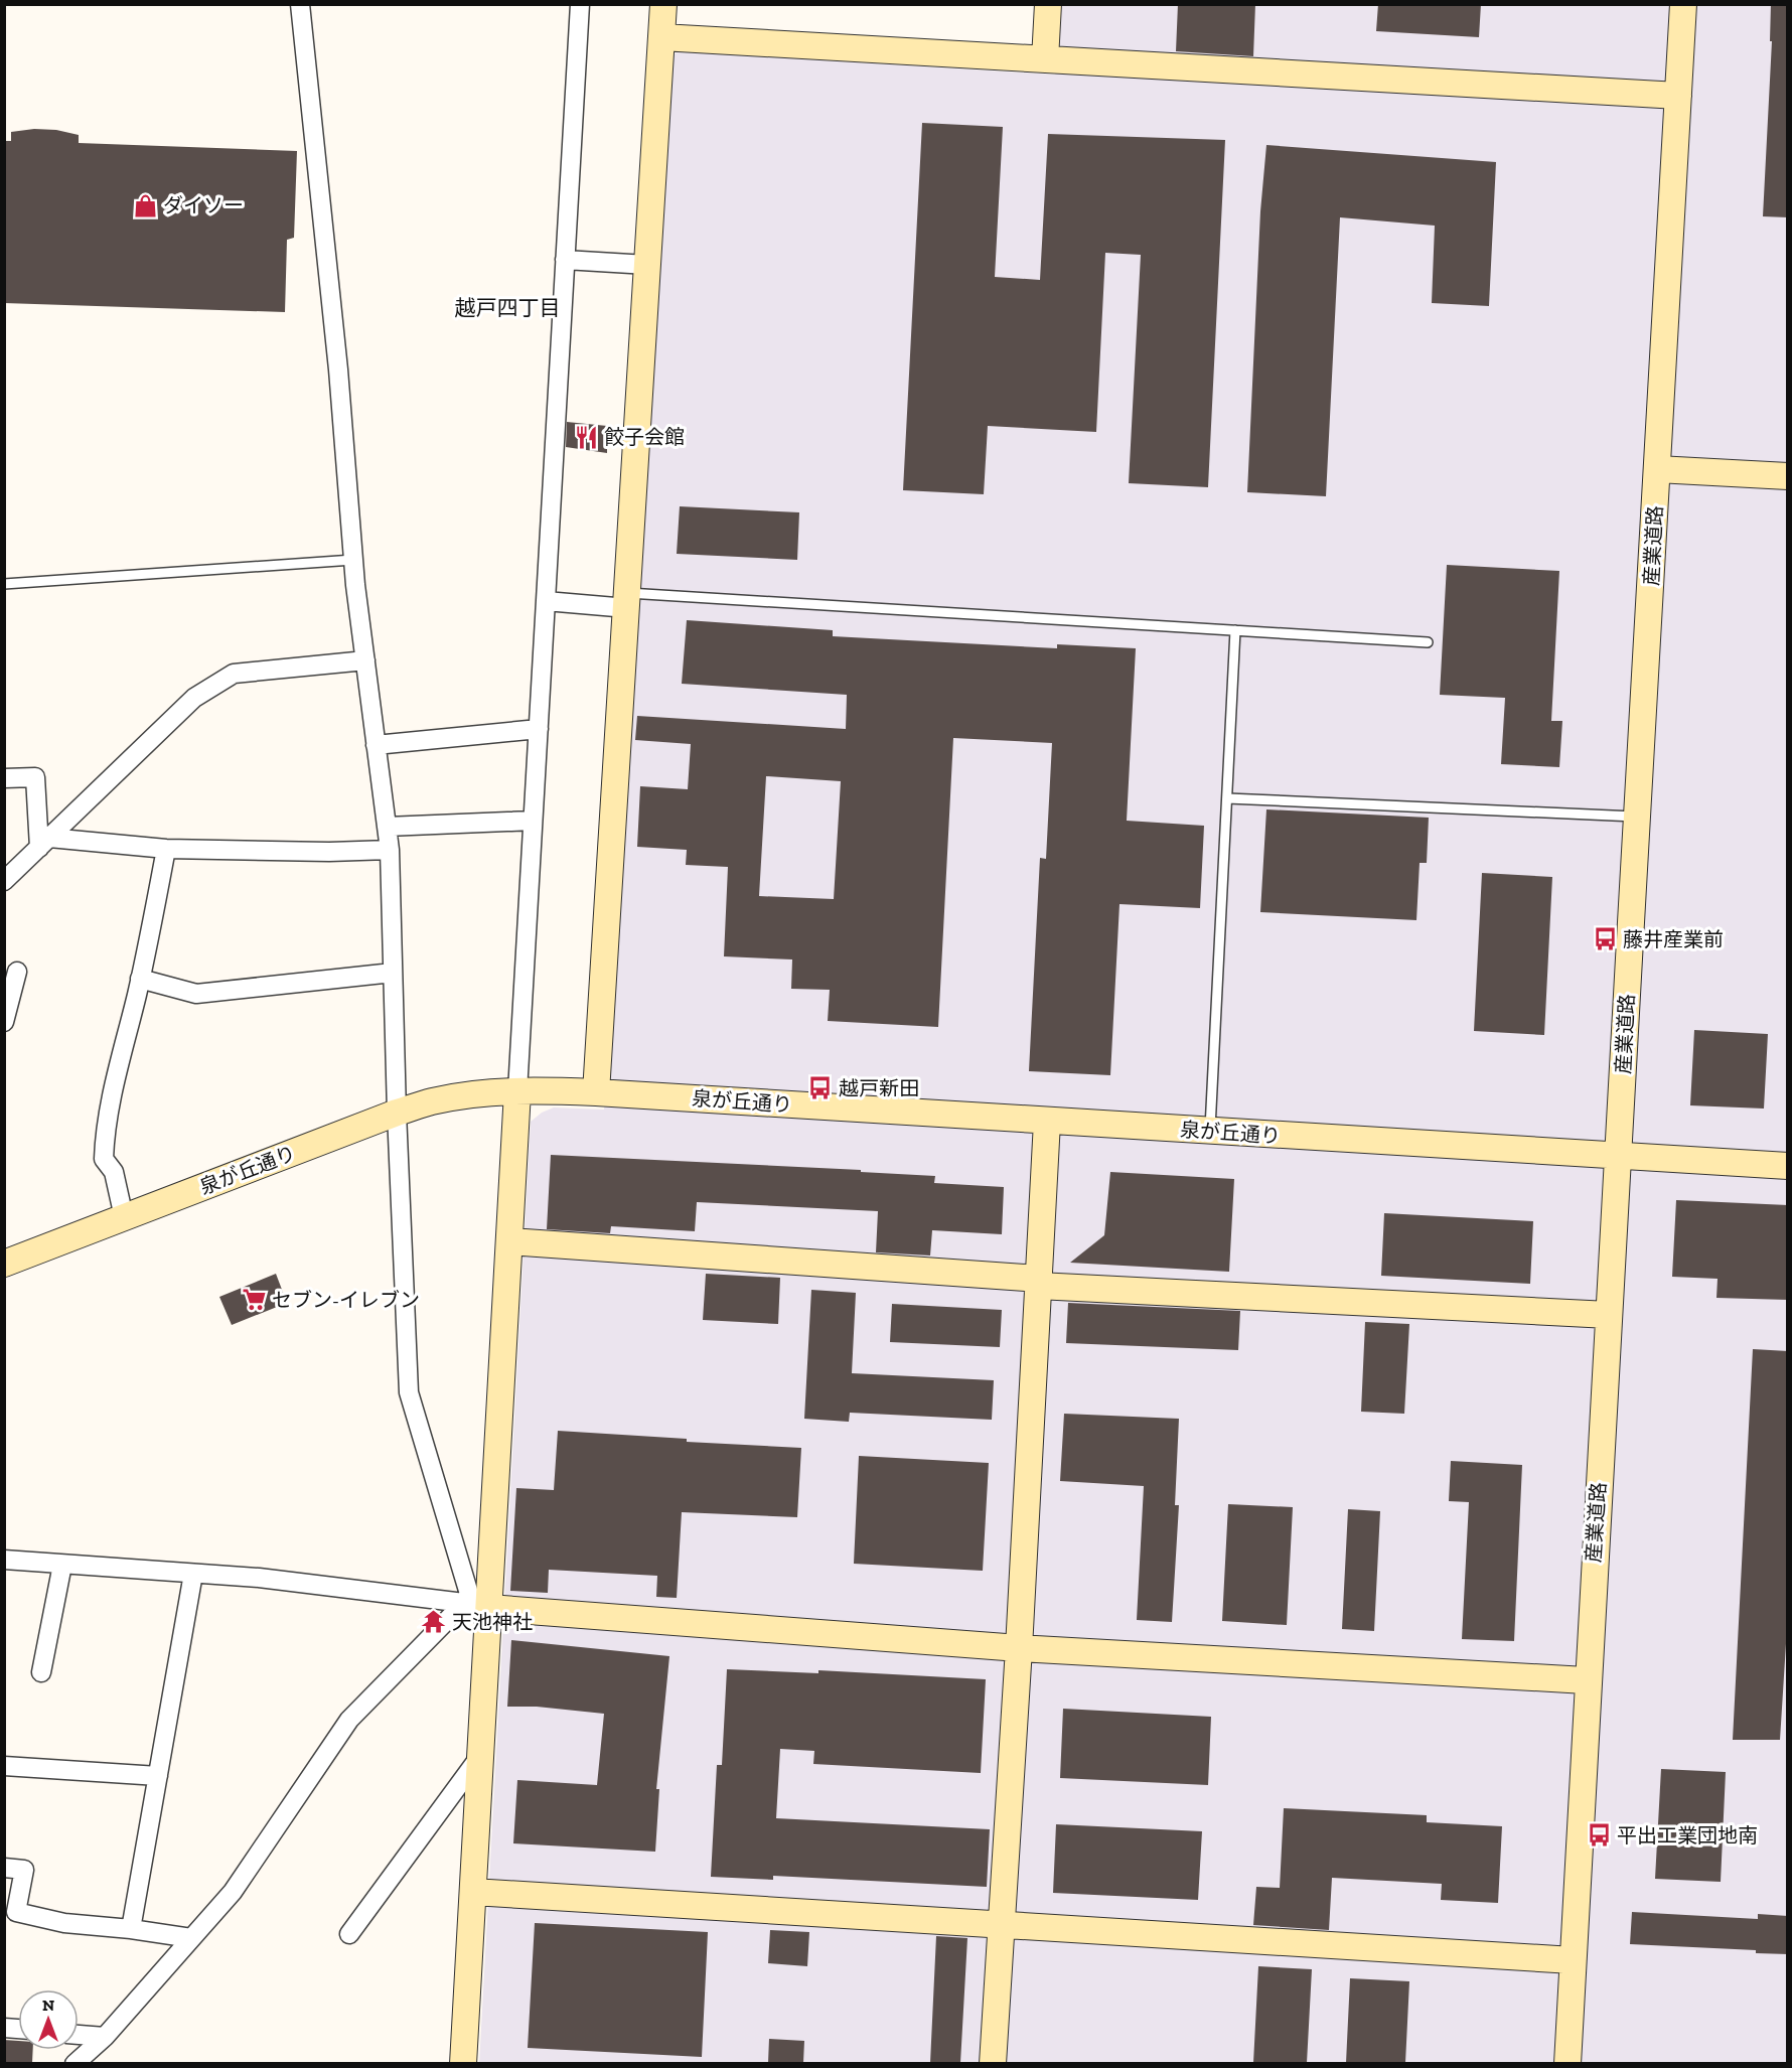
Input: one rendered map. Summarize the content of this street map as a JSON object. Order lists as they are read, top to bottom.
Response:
{
  "streets": {
    "street": ["産業道路", "泉が丘通り"]
  },
  "crossings": [
    ["産業道路", "泉が丘通り"]
  ],
  "districts": ["越戸四丁目"],
  "places": {
    "shop": ["ダイソー"],
    "restaurant": ["餃子会館"],
    "bus stop": ["藤井産業前", "越戸新田", "平出工業団地南"],
    "supermarket": ["セブン-イレブン"],
    "temple": ["天池神社"]
  },
  "north": "top"
}
